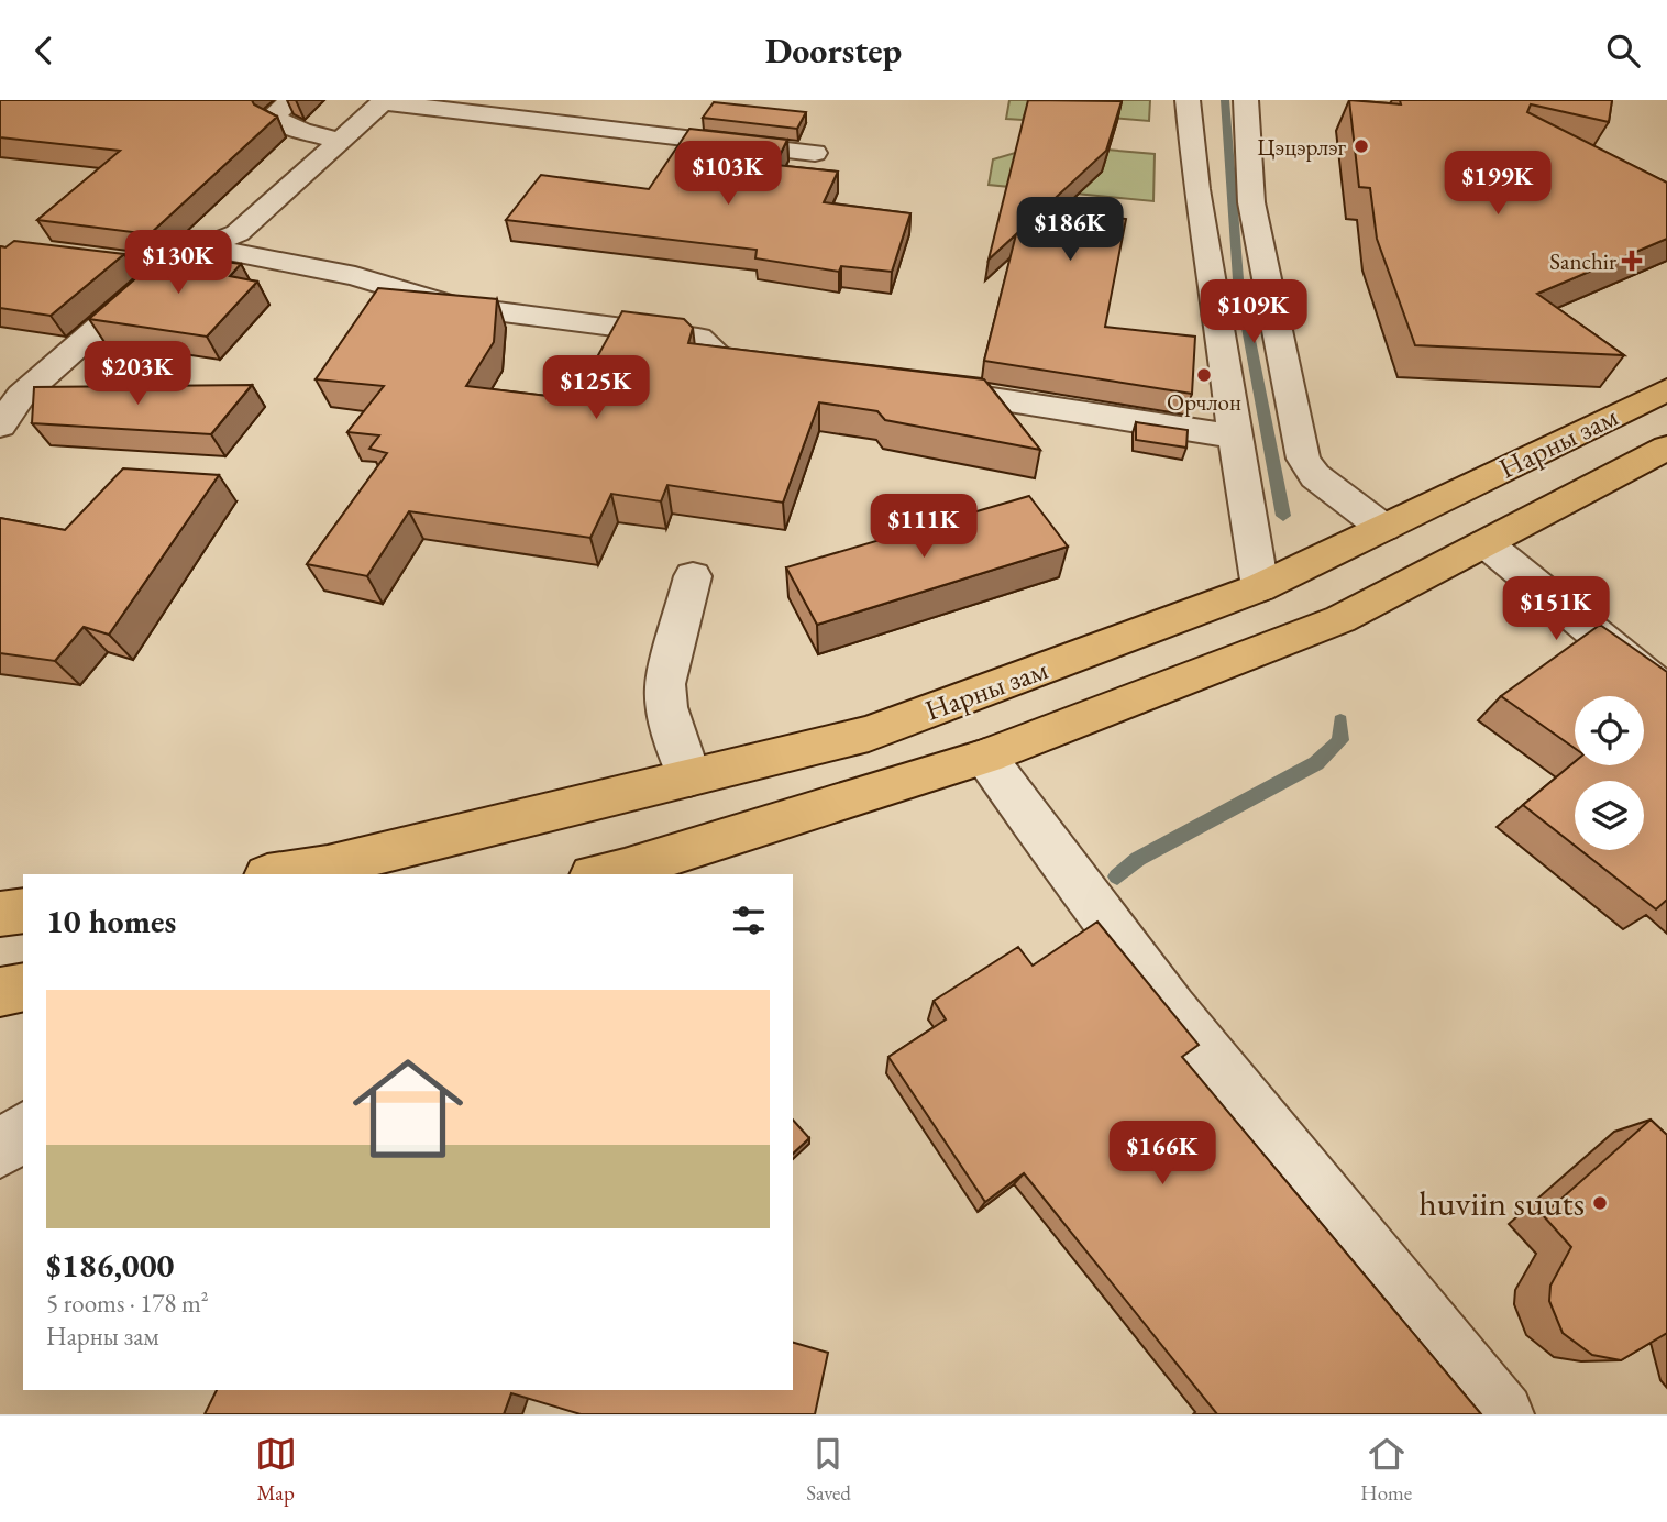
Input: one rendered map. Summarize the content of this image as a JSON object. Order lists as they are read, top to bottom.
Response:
{
  "streets": {
    "main road": ["Нарны зам"]
  },
  "places": {
    "other": ["Цэцэрлэг", "Орчлон", "huviin suuts"],
    "health": ["Sanchir"]
  },
  "page": {
    "header": "Doorstep",
    "price": [
      "$103K",
      "$199K",
      "$186K",
      "$130K",
      "$109K",
      "$203K",
      "$125K",
      "$111K",
      "$151K",
      "$166K"
    ],
    "heading": "10 homes",
    "list": [
      {
        "name": "$186,000",
        "note": "5 rooms · 178 m² · Нарны зам"
      }
    ],
    "tabs": ["Map", "Saved", "Home"]
  }
}
